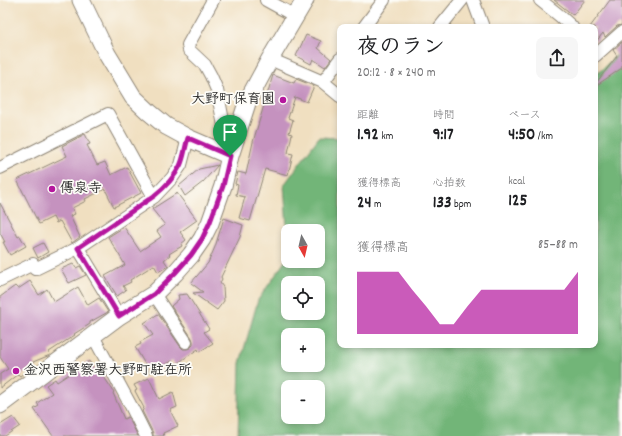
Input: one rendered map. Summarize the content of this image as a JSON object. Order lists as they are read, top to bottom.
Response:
{
  "places": ["大野町保育園", "傳泉寺", "金沢西警察署大野町駐在所"],
  "north": "bottom",
  "page": {
    "heading": ["夜のラン", "20:12 · 8 × 240 m"],
    "stats": [
      ["距離", "1.92 km"],
      ["時間", "9:17"],
      ["ペース", "4:50 /km"],
      ["獲得標高", "24 m"],
      ["心拍数", "133 bpm"],
      ["kcal", "125"]
    ],
    "map_buttons": ["+", "−"],
    "chart": ["獲得標高", "85–88 m"]
  }
}
